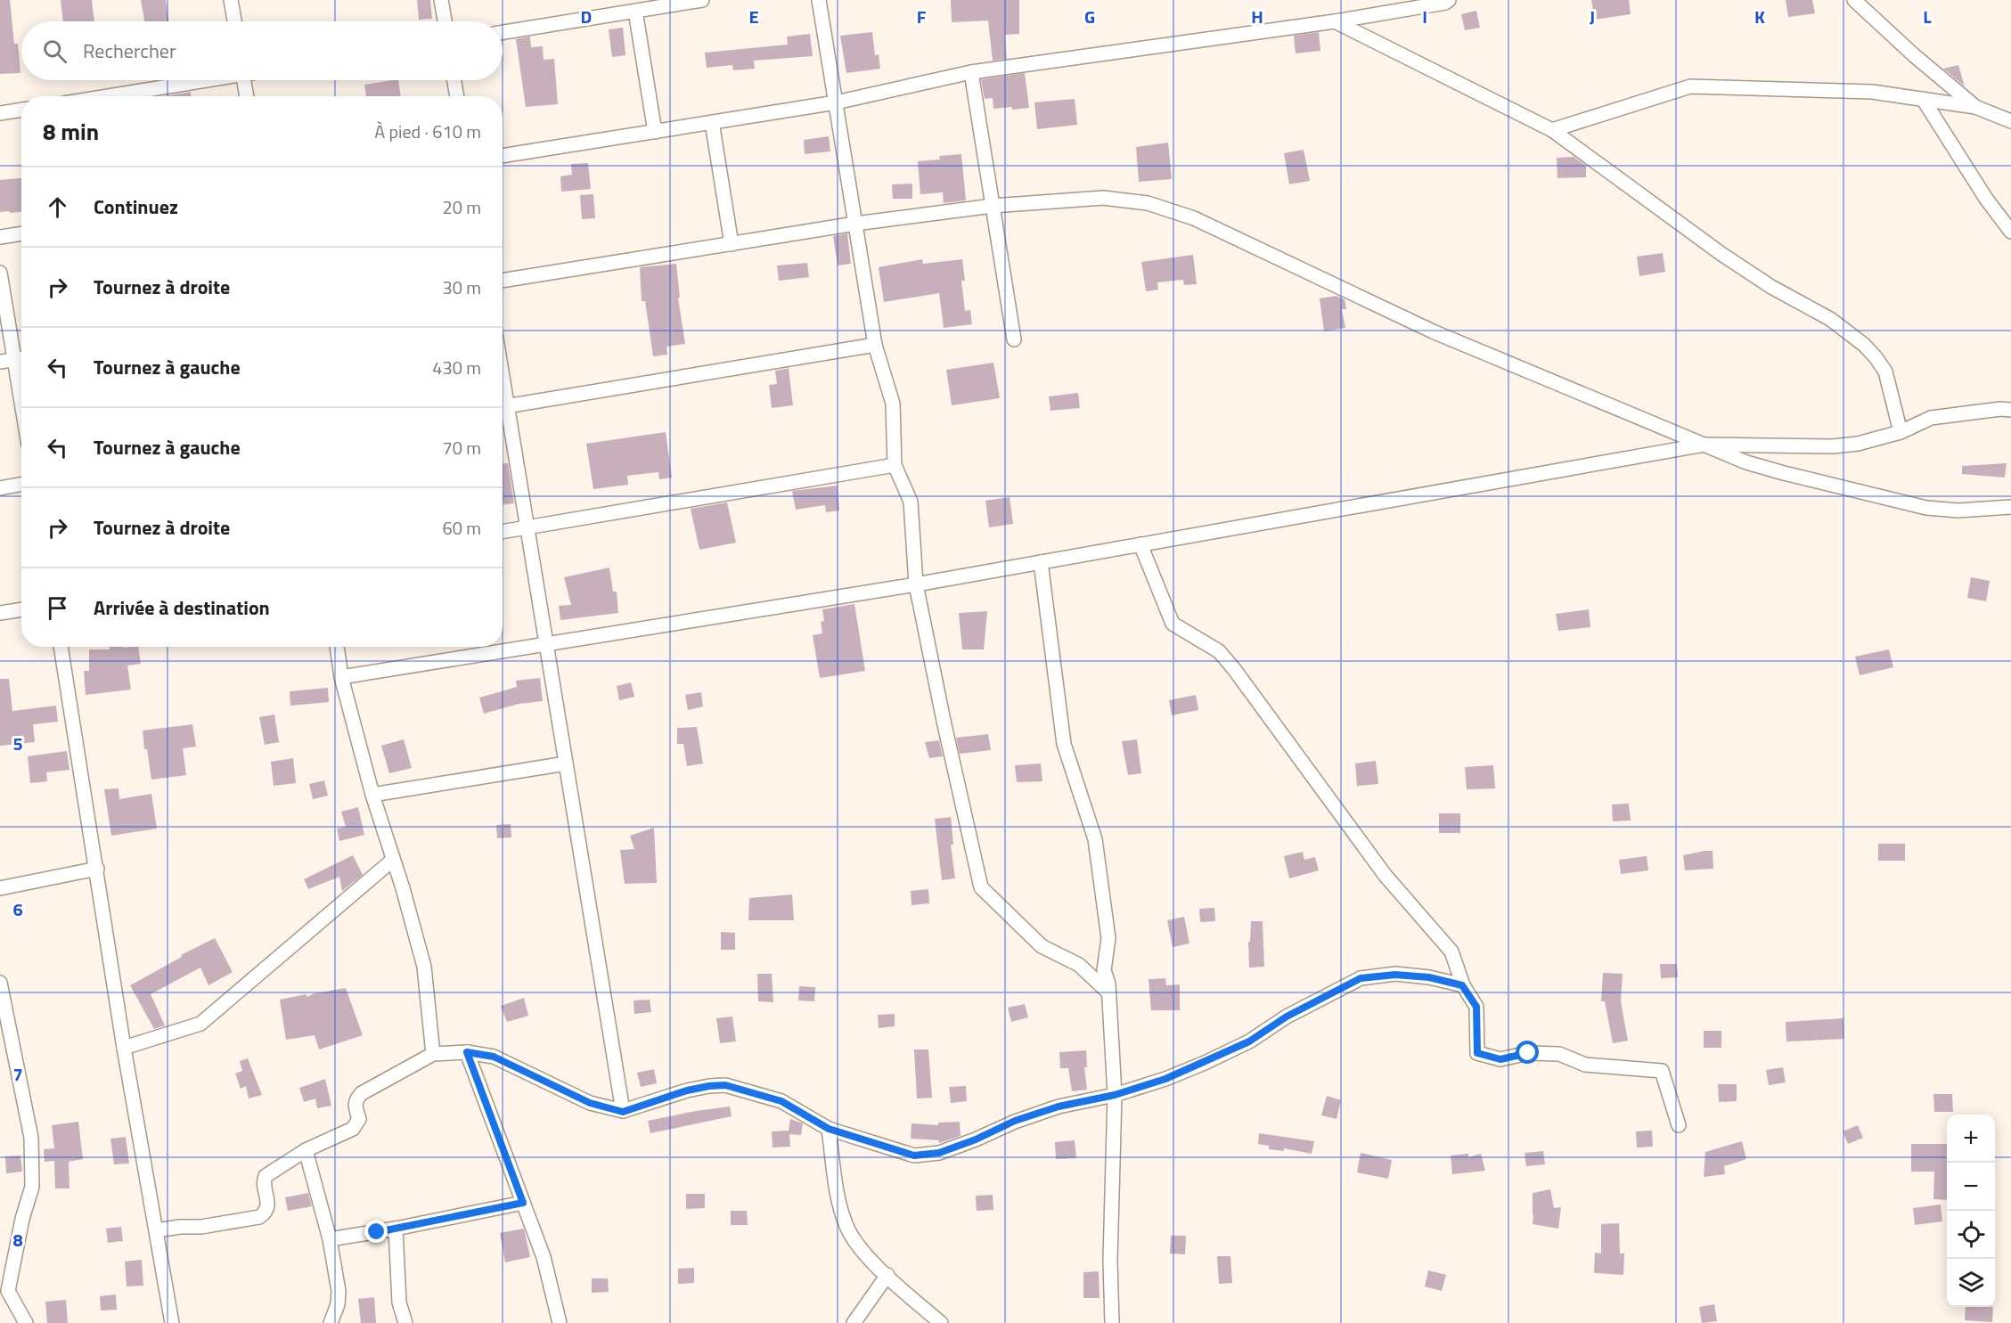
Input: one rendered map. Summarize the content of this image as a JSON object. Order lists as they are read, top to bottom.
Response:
{
  "page": {
    "search": "Rechercher",
    "heading": ["8 min", "À pied · 610 m"],
    "list": [
      ["Continuez", "20 m"],
      ["Tournez à droite", "30 m"],
      ["Tournez à gauche", "430 m"],
      ["Tournez à gauche", "70 m"],
      ["Tournez à droite", "60 m"],
      "Arrivée à destination"
    ],
    "map_buttons": ["+", "−"]
  },
  "grid": {
    "columns": [
      "D",
      "E",
      "F",
      "G",
      "H",
      "I",
      "J",
      "K",
      "L"
    ],
    "rows": [
      "5",
      "6",
      "7",
      "8"
    ]
  }
}
